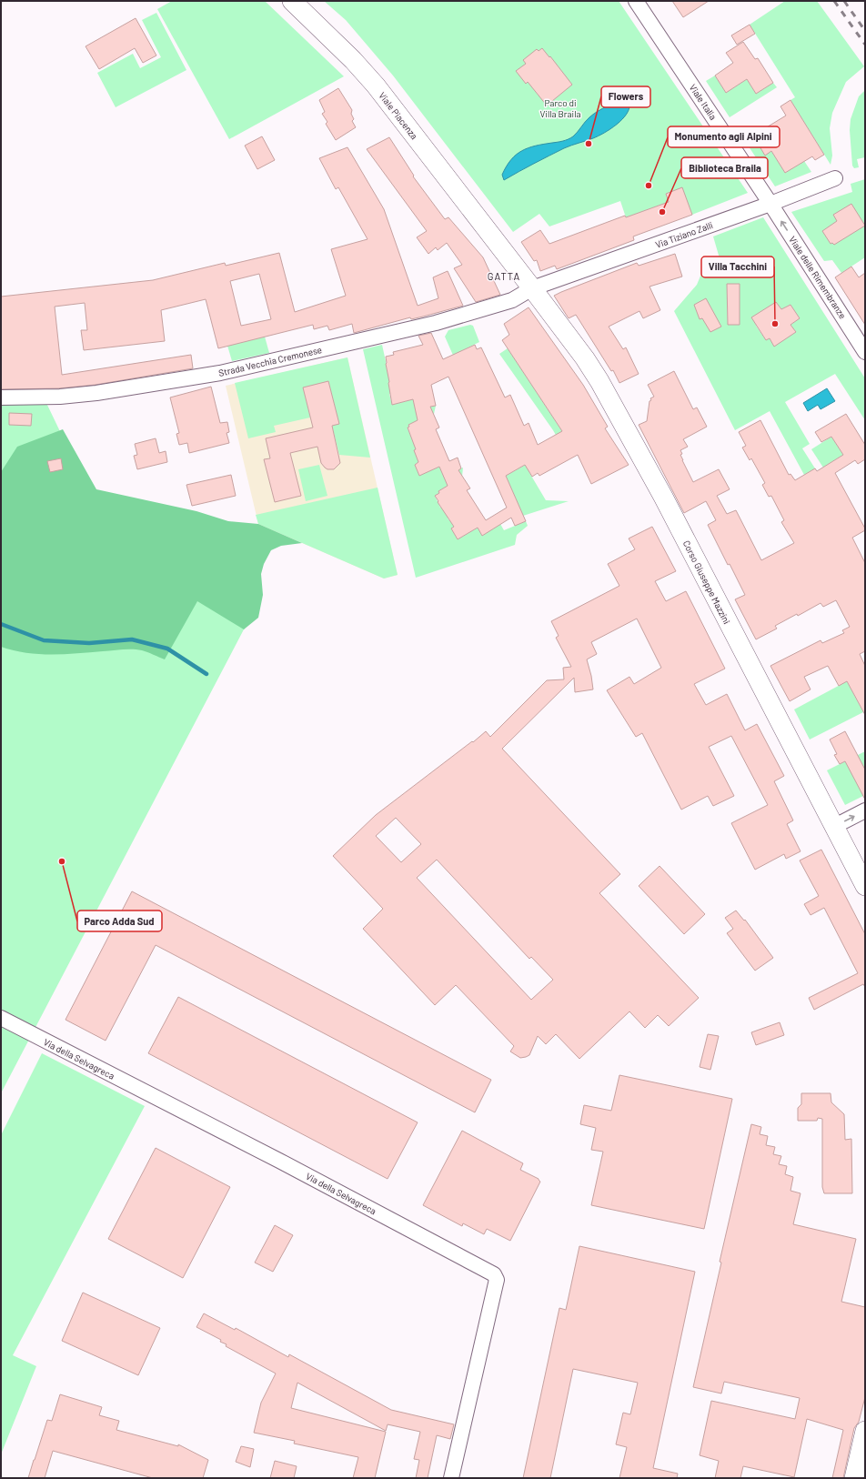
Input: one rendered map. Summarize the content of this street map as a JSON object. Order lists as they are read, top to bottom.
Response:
{
  "streets": {
    "street": [
      "Viale Italia",
      "Viale Piacenza",
      "Via Tiziano Zalli",
      "Viale delle Rimembranze",
      "Strada Vecchia Cremonese",
      "Corso Giuseppe Mazzini",
      "Via della Selvagreca"
    ]
  },
  "crossings": [
    ["Viale Italia", "Via Tiziano Zalli"],
    ["Viale Italia", "Viale delle Rimembranze"],
    ["Viale Piacenza", "Via Tiziano Zalli"],
    ["Viale Piacenza", "Strada Vecchia Cremonese"],
    ["Viale Piacenza", "Corso Giuseppe Mazzini"],
    ["Via Tiziano Zalli", "Viale delle Rimembranze"],
    ["Via Tiziano Zalli", "Strada Vecchia Cremonese"],
    ["Via Tiziano Zalli", "Corso Giuseppe Mazzini"],
    ["Strada Vecchia Cremonese", "Corso Giuseppe Mazzini"]
  ],
  "one_way": ["Viale delle Rimembranze"],
  "districts": ["GATTA"],
  "parks": ["Parco di Villa Braila"],
  "places": [
    "Flowers",
    "Monumento agli Alpini",
    "Biblioteca Braila",
    "Villa Tacchini",
    "Parco Adda Sud"
  ]
}
